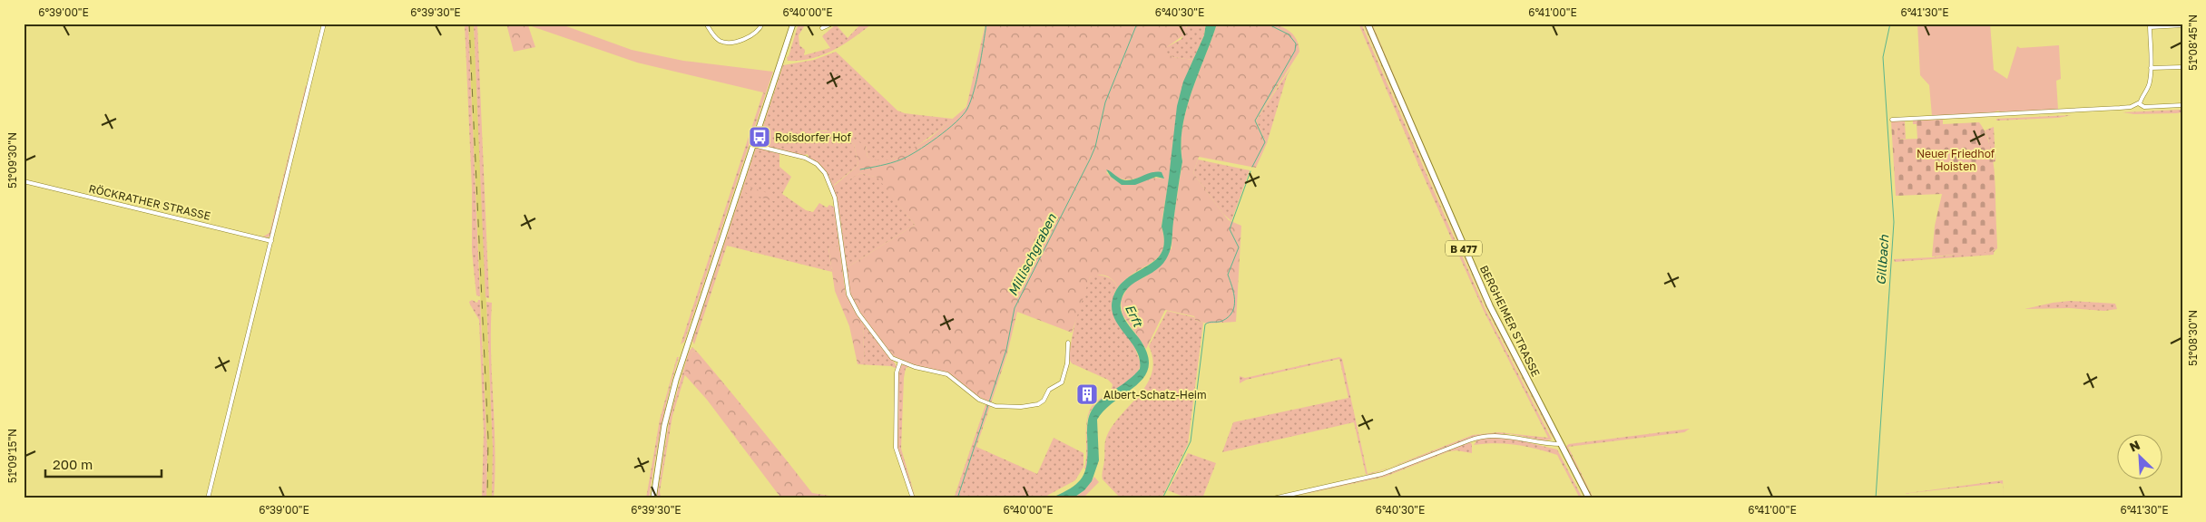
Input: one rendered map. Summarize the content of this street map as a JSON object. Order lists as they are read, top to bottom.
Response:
{
  "streets": {
    "main road": ["B 477", "BERGHEIMER STRASSE"],
    "street": ["RÖCKRATHER STRASSE"]
  },
  "water": ["Millischgraben", "Gillbach", "Erft"],
  "parks": ["Neuer Friedhof Hoisten"],
  "places": {
    "bus stop": ["Roisdorfer Hof"],
    "building": ["Albert-Schatz-Heim"]
  },
  "scale_bar": "200 m",
  "north": "top left",
  "coordinates": [
    "6°39'00\"E",
    "6°39'30\"E",
    "6°40'00\"E",
    "6°40'30\"E",
    "6°41'00\"E",
    "6°41'30\"E",
    "51°08'45\"N",
    "51°09'30\"N",
    "51°08'30\"N",
    "51°09'15\"N"
  ]
}
